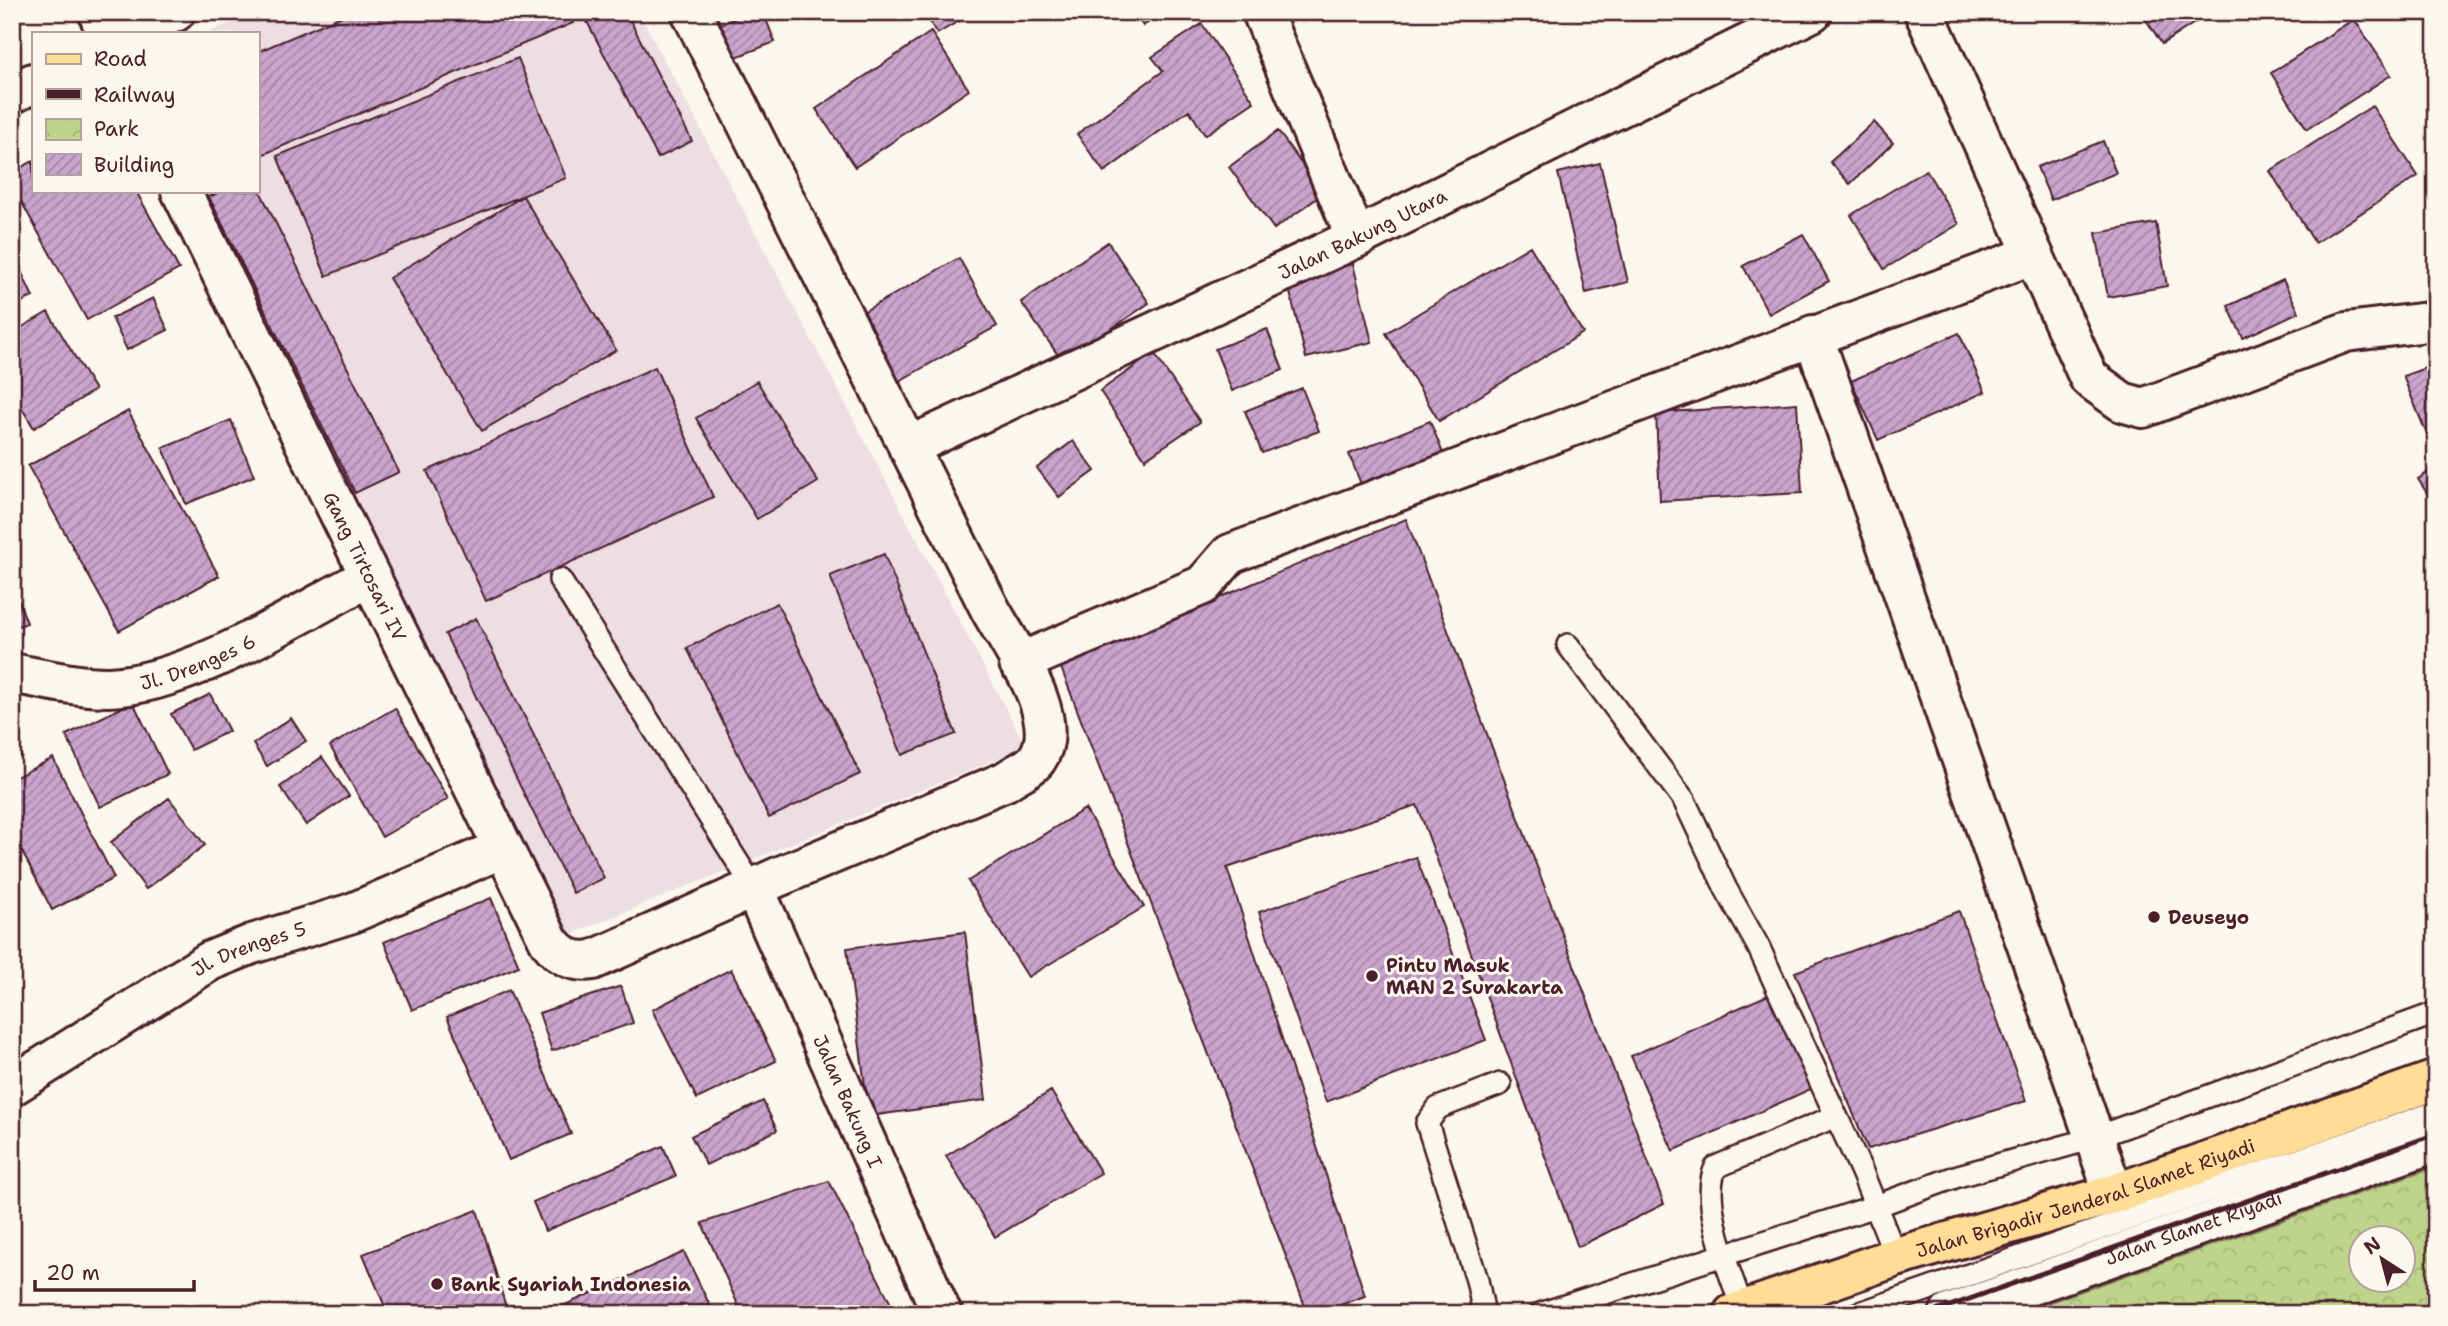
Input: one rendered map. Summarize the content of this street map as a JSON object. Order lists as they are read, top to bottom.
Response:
{
  "streets": {
    "main road": ["Jalan Brigadir Jenderal Slamet Riyadi"],
    "street": [
      "Jalan Bakung Utara",
      "Gang Tirtosari IV",
      "Jl. Drenges 6",
      "Jl. Drenges 5",
      "Jalan Bakung I",
      "Jalan Slamet Riyadi"
    ]
  },
  "crossings": [
    ["Gang Tirtosari IV", "Jl. Drenges 6"],
    ["Gang Tirtosari IV", "Jl. Drenges 5"],
    ["Gang Tirtosari IV", "Jalan Bakung I"]
  ],
  "places": ["Deuseyo", "Pintu Masuk MAN 2 Surakarta", "Bank Syariah Indonesia"],
  "legend": [
    "Road",
    "Railway",
    "Park",
    "Building"
  ],
  "scale_bar": "20 m",
  "north": "top left"
}
